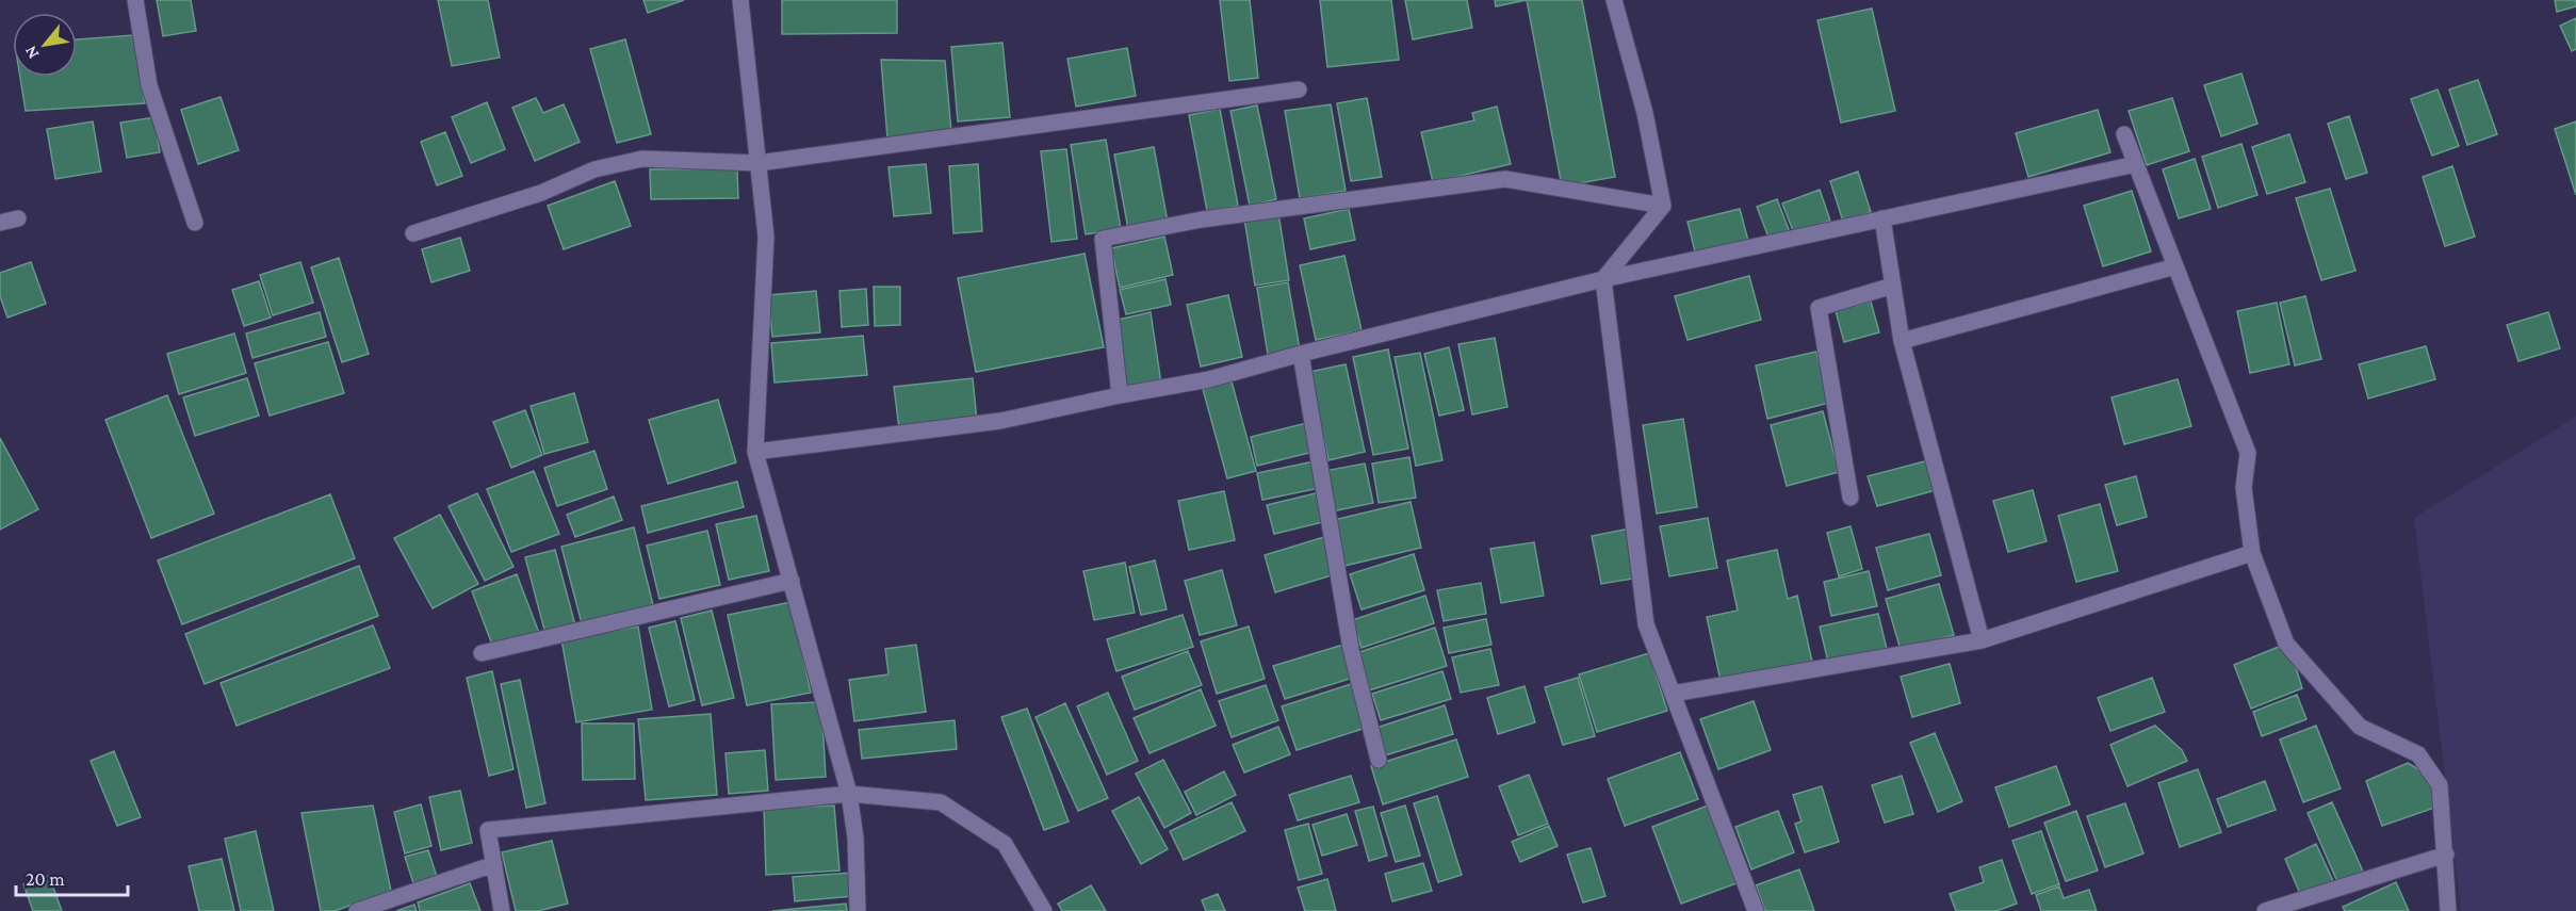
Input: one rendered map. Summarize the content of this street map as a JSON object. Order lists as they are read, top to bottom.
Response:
{
  "scale_bar": "20 m",
  "north": "bottom left"
}
